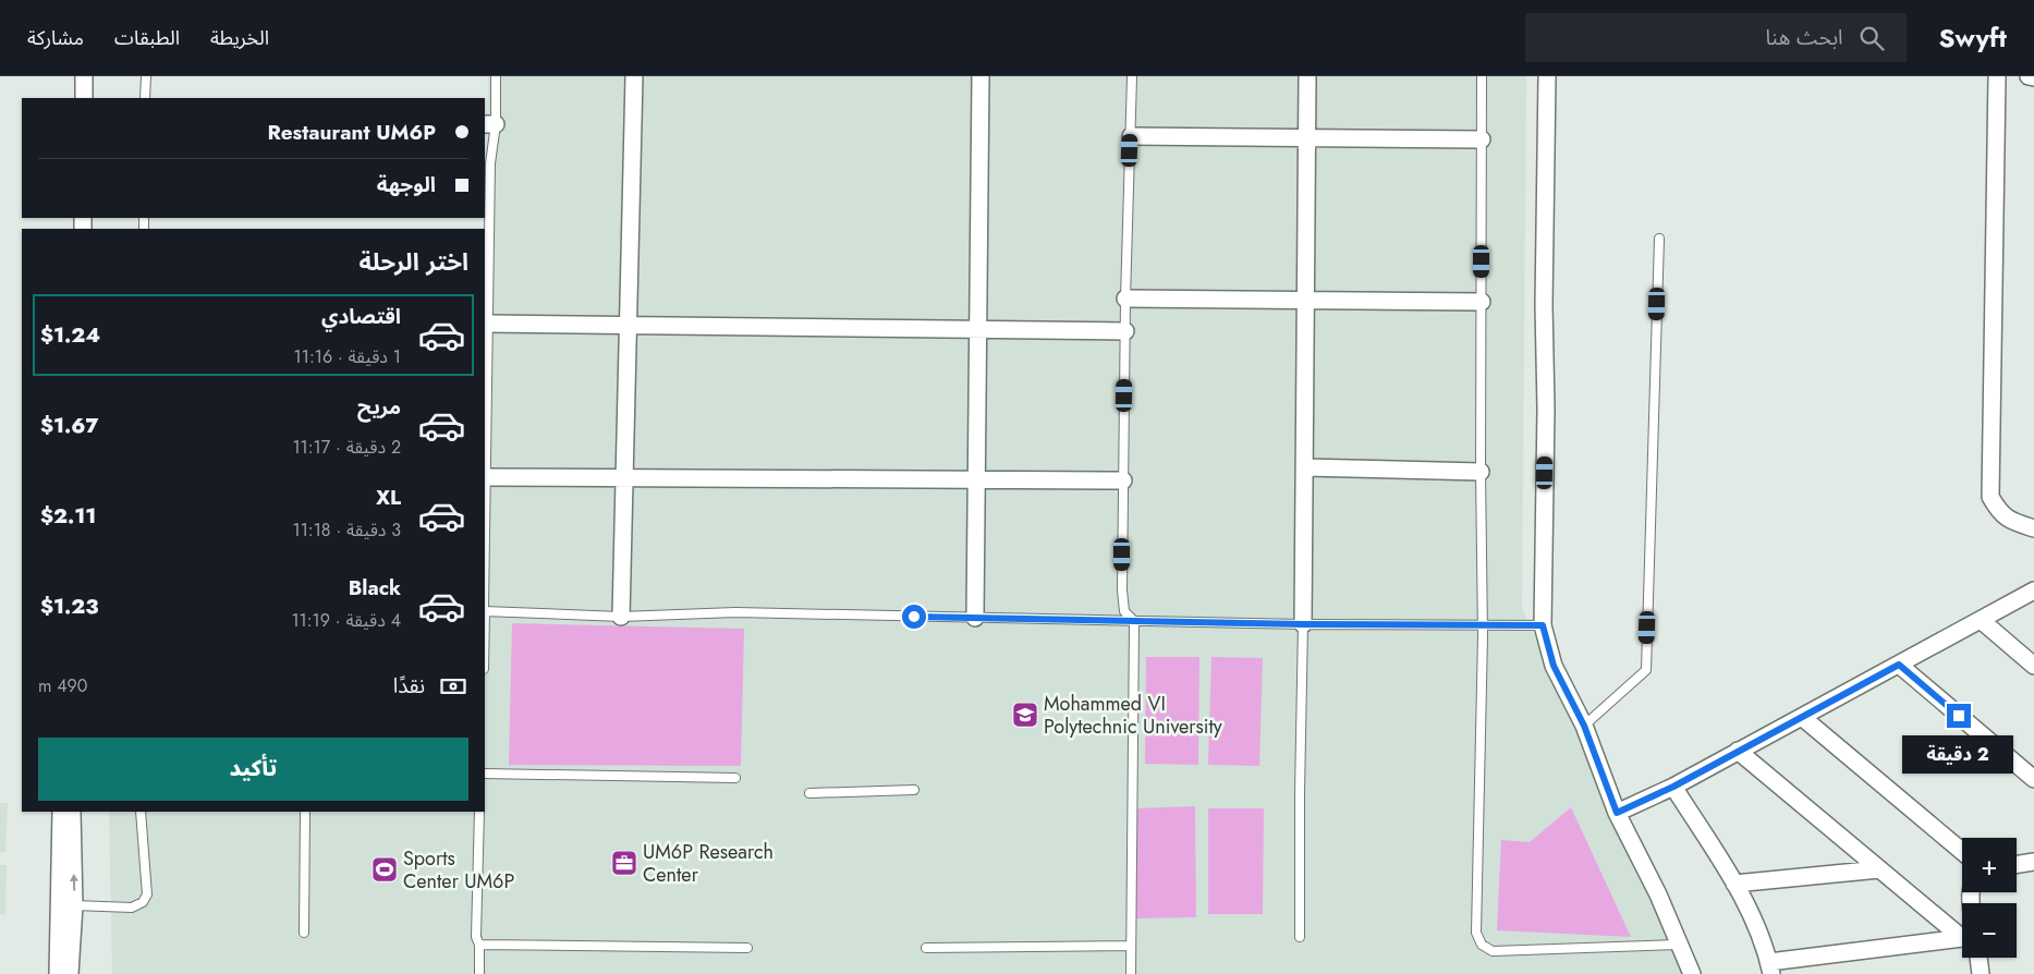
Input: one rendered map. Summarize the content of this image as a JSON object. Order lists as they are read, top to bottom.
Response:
{
  "places": {
    "school or university": ["Mohammed VI Polytechnic University"],
    "office": ["UM6P Research Center"],
    "sports": ["Sports Center UM6P"]
  },
  "page": {
    "header": "Swyft",
    "search": "ابحث هنا",
    "nav": ["الخريطة", "الطبقات", "مشاركة"],
    "banner": ["Restaurant UM6P", "الوجهة"],
    "heading": "اختر الرحلة",
    "list": [
      {
        "name": "اقتصادي",
        "note": "1 دقيقة · 11:16",
        "value": "$1.24"
      },
      {
        "name": "مريح",
        "note": "2 دقيقة · 11:17",
        "value": "$1.67"
      },
      {
        "name": "XL",
        "note": "3 دقيقة · 11:18",
        "value": "$2.11"
      },
      {
        "name": "Black",
        "note": "4 دقيقة · 11:19",
        "value": "$1.23"
      }
    ],
    "pay": ["نقدًا", "490 m"],
    "buttons": "تأكيد",
    "bubble": "2 دقيقة",
    "map_buttons": ["+", "−"]
  }
}
